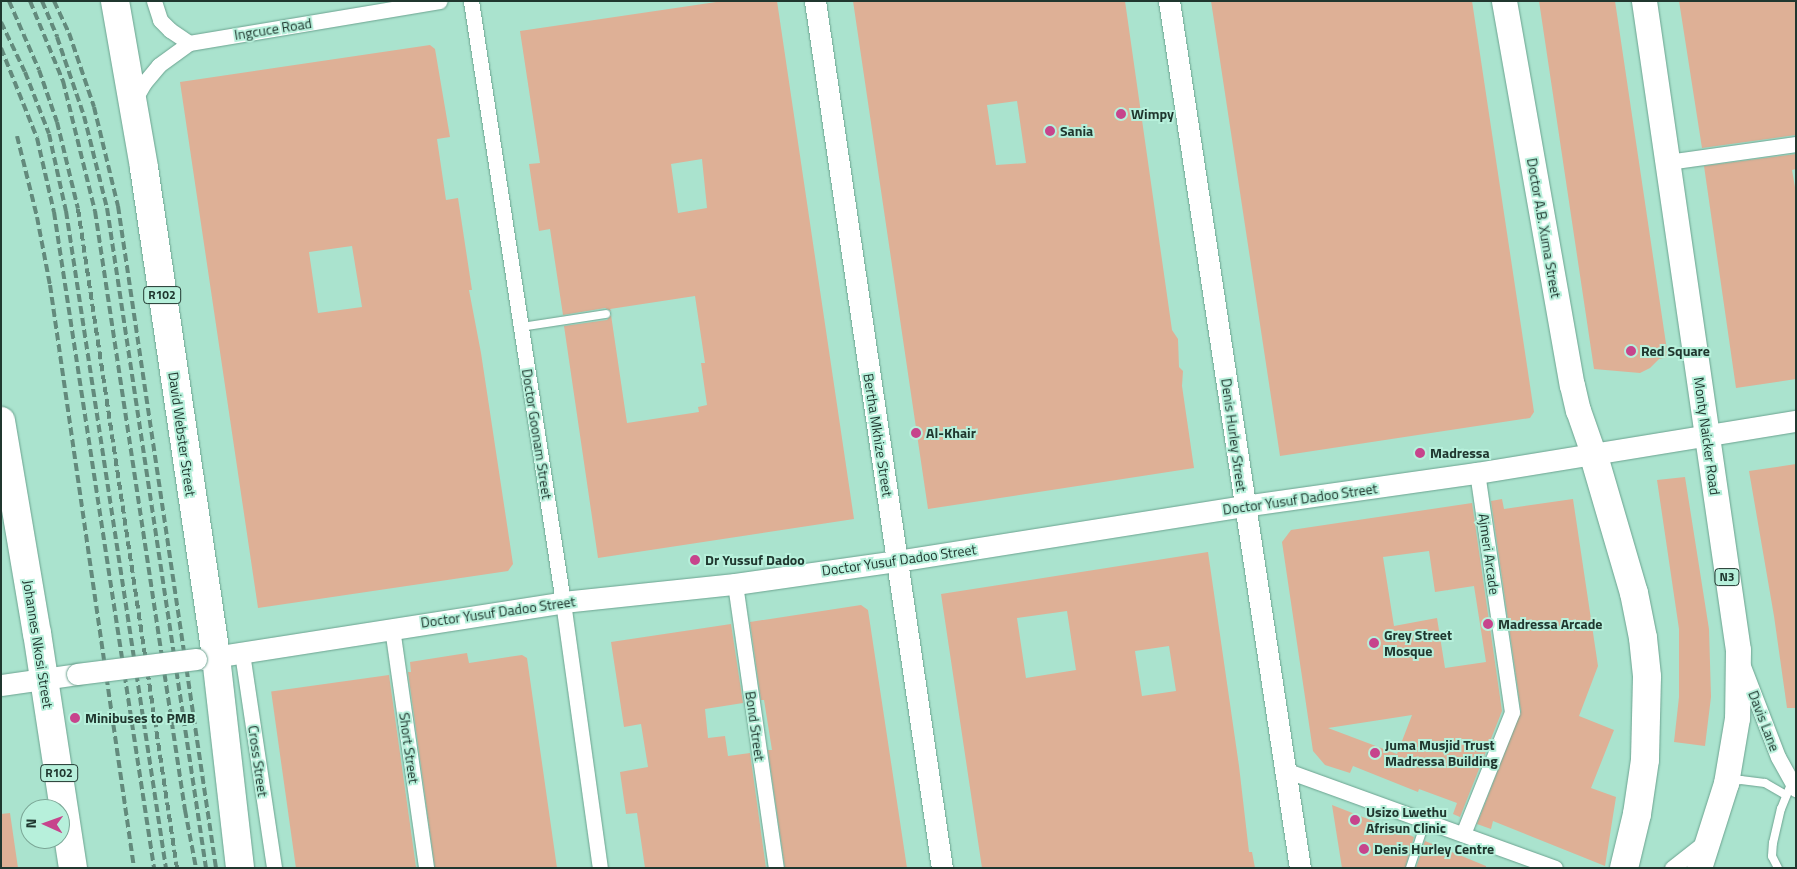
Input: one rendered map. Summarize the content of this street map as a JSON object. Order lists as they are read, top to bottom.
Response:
{
  "streets": {
    "highway": ["R102", "David Webster Street", "Johannes Nkosi Street"],
    "main road": ["Doctor A.B. Xuma Street", "Monty Naicker Road", "N3"],
    "street": [
      "Ingcuce Road",
      "Doctor Goonam Street",
      "Bertha Mkhize Street",
      "Denis Hurley Street",
      "Doctor Yusuf Dadoo Street",
      "Ajmeri Arcade",
      "Davis Lane",
      "Bond Street",
      "Short Street",
      "Cross Street"
    ]
  },
  "crossings": [
    ["Ingcuce Road", "David Webster Street"],
    ["Doctor A.B. Xuma Street", "Doctor Yusuf Dadoo Street"],
    ["David Webster Street", "Doctor Yusuf Dadoo Street"],
    ["Doctor Goonam Street", "Doctor Yusuf Dadoo Street"],
    ["Bertha Mkhize Street", "Doctor Yusuf Dadoo Street"],
    ["Denis Hurley Street", "Doctor Yusuf Dadoo Street"],
    ["Monty Naicker Road", "Doctor Yusuf Dadoo Street"],
    ["Monty Naicker Road", "Davis Lane"],
    ["Doctor Yusuf Dadoo Street", "Ajmeri Arcade"],
    ["Doctor Yusuf Dadoo Street", "Johannes Nkosi Street"],
    ["Doctor Yusuf Dadoo Street", "Bond Street"],
    ["Doctor Yusuf Dadoo Street", "Short Street"],
    ["Doctor Yusuf Dadoo Street", "Cross Street"]
  ],
  "places": [
    "Wimpy",
    "Sania",
    "Red Square",
    "Al-Khair",
    "Madressa",
    "Dr Yussuf Dadoo",
    "Madressa Arcade",
    "Grey Street Mosque",
    "Minibuses to PMB",
    "Juma Musjid Trust Madressa Building",
    "Usizo Lwethu Afrisun Clinic",
    "Denis Hurley Centre"
  ],
  "north": "left"
}
